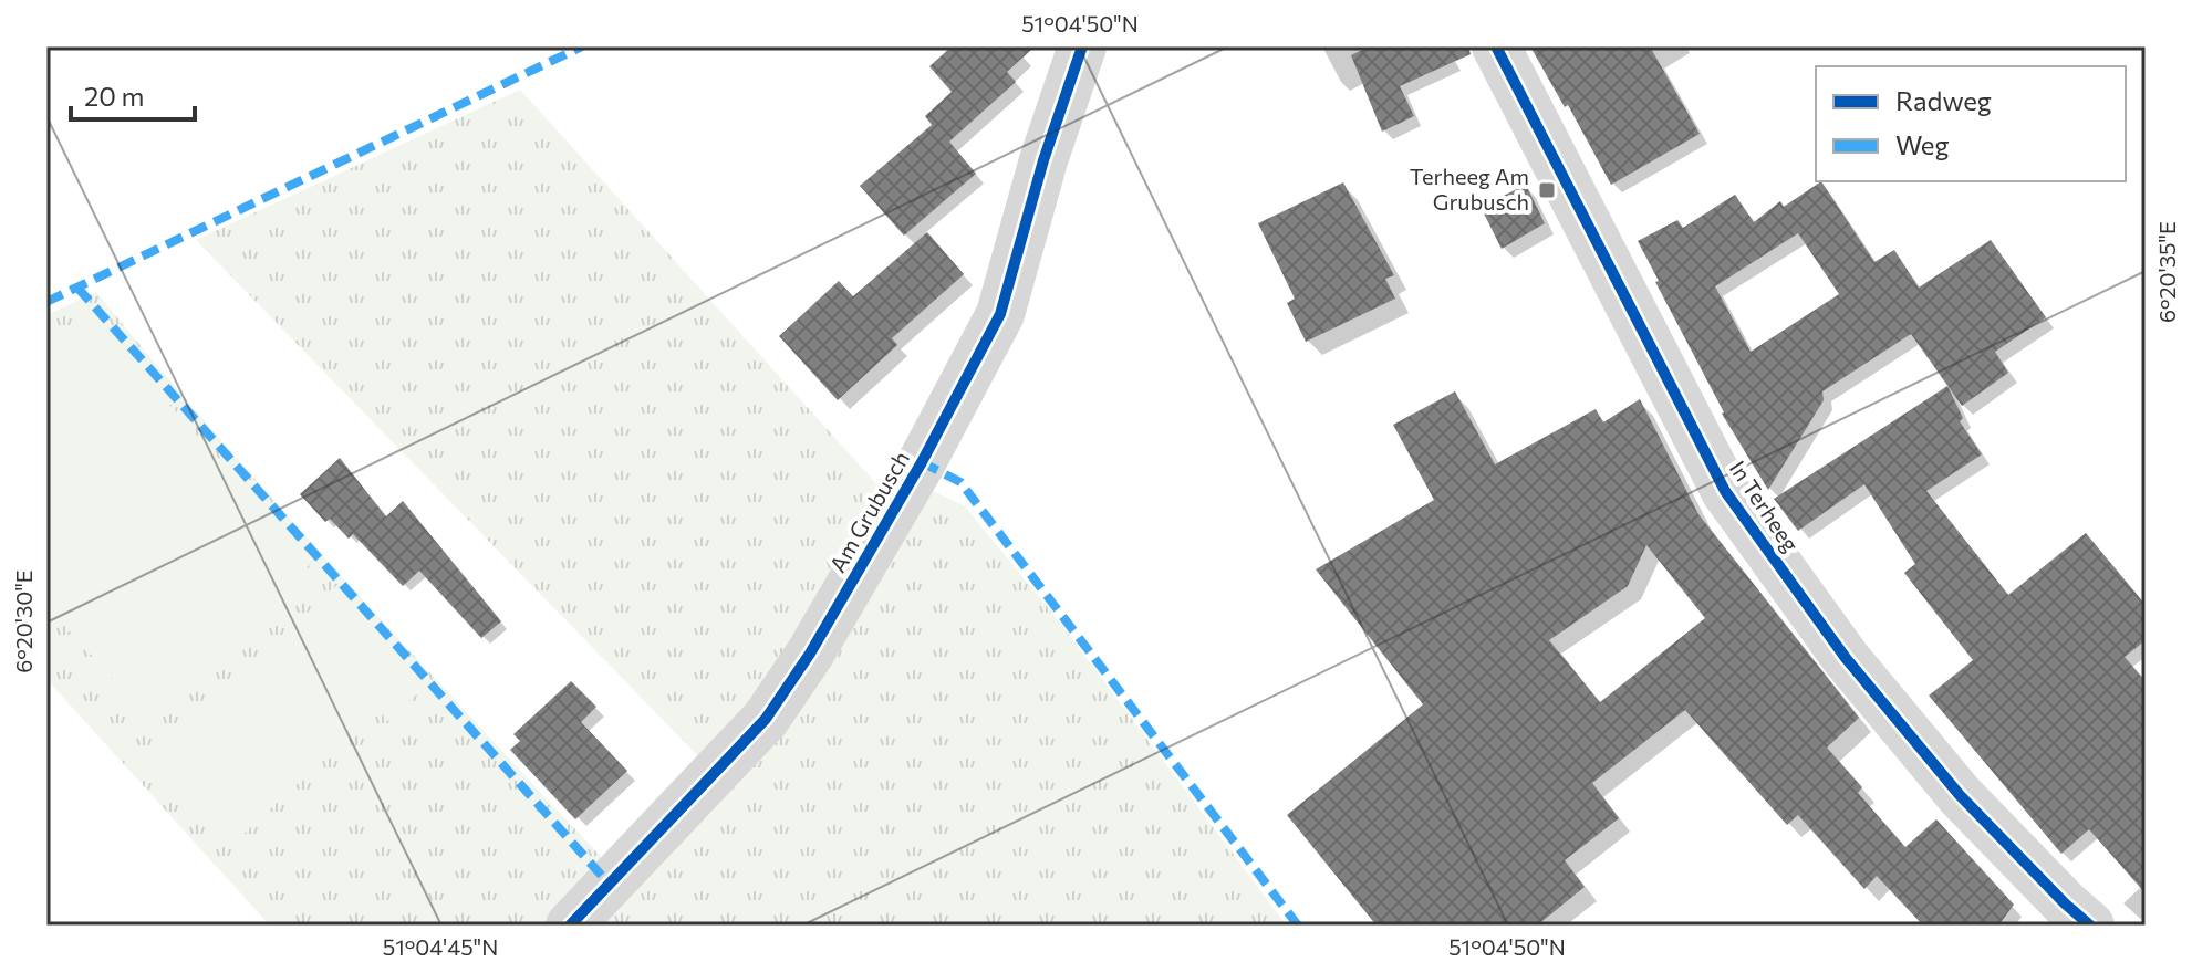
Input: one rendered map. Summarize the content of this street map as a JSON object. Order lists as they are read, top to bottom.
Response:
{
  "streets": {
    "street": ["In Terheeg", "Am Grubusch"]
  },
  "places": {
    "transit": ["Terheeg Am Grubusch"]
  },
  "legend": ["Radweg", "Weg"],
  "scale_bar": "20 m",
  "coordinates": [
    "51°04'50\"N",
    "6°20'35\"E",
    "6°20'30\"E",
    "51°04'45\"N"
  ]
}
